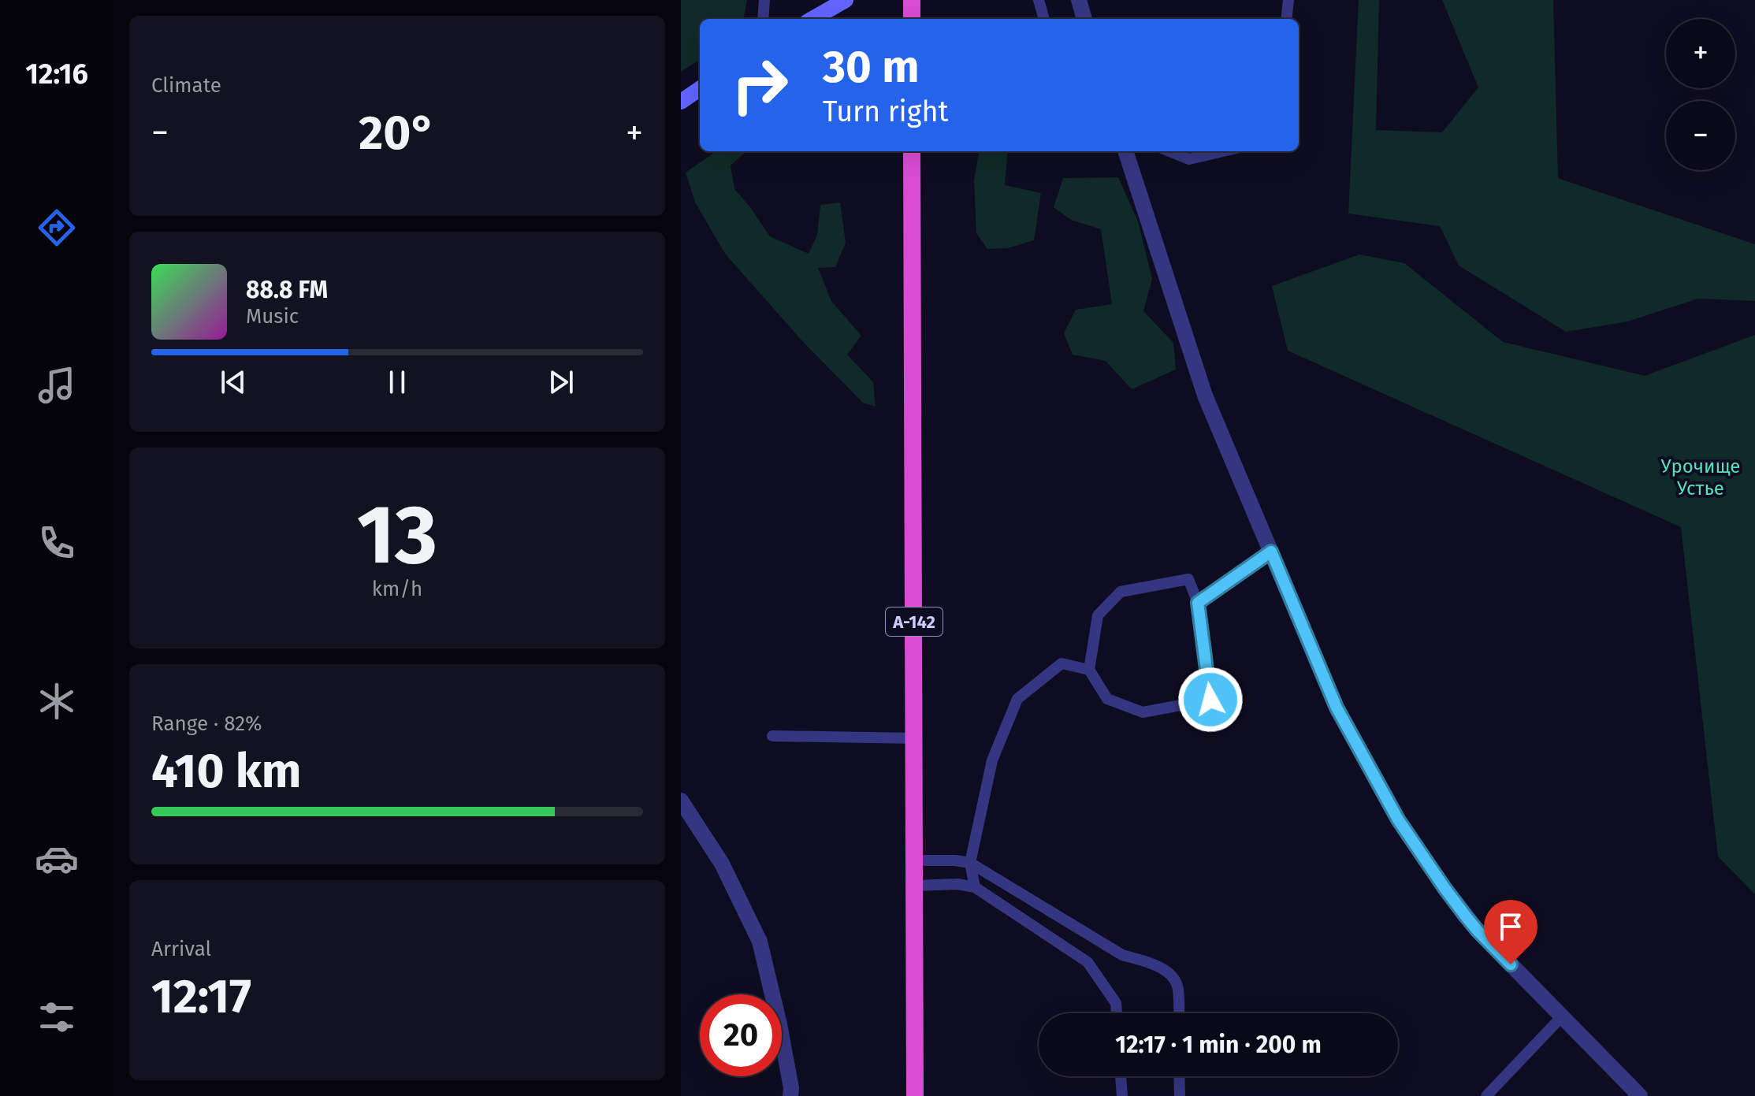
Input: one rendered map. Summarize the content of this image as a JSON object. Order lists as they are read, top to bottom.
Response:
{
  "streets": {
    "highway": ["А-142"]
  },
  "parks": ["Урочище Устье"],
  "page": {
    "tabs": "12:16",
    "tile": [
      "Climate",
      ["13", "km/h"],
      ["Range · 82%", "410 km"],
      ["Arrival", "12:17"]
    ],
    "map_buttons": ["+", "−"],
    "turn": ["30 m", "Turn right"],
    "heat": ["−", "20°", "+"],
    "song": ["88.8 FM", "Music"],
    "limit": "20",
    "trip": "12:17 · 1 min · 200 m"
  }
}
